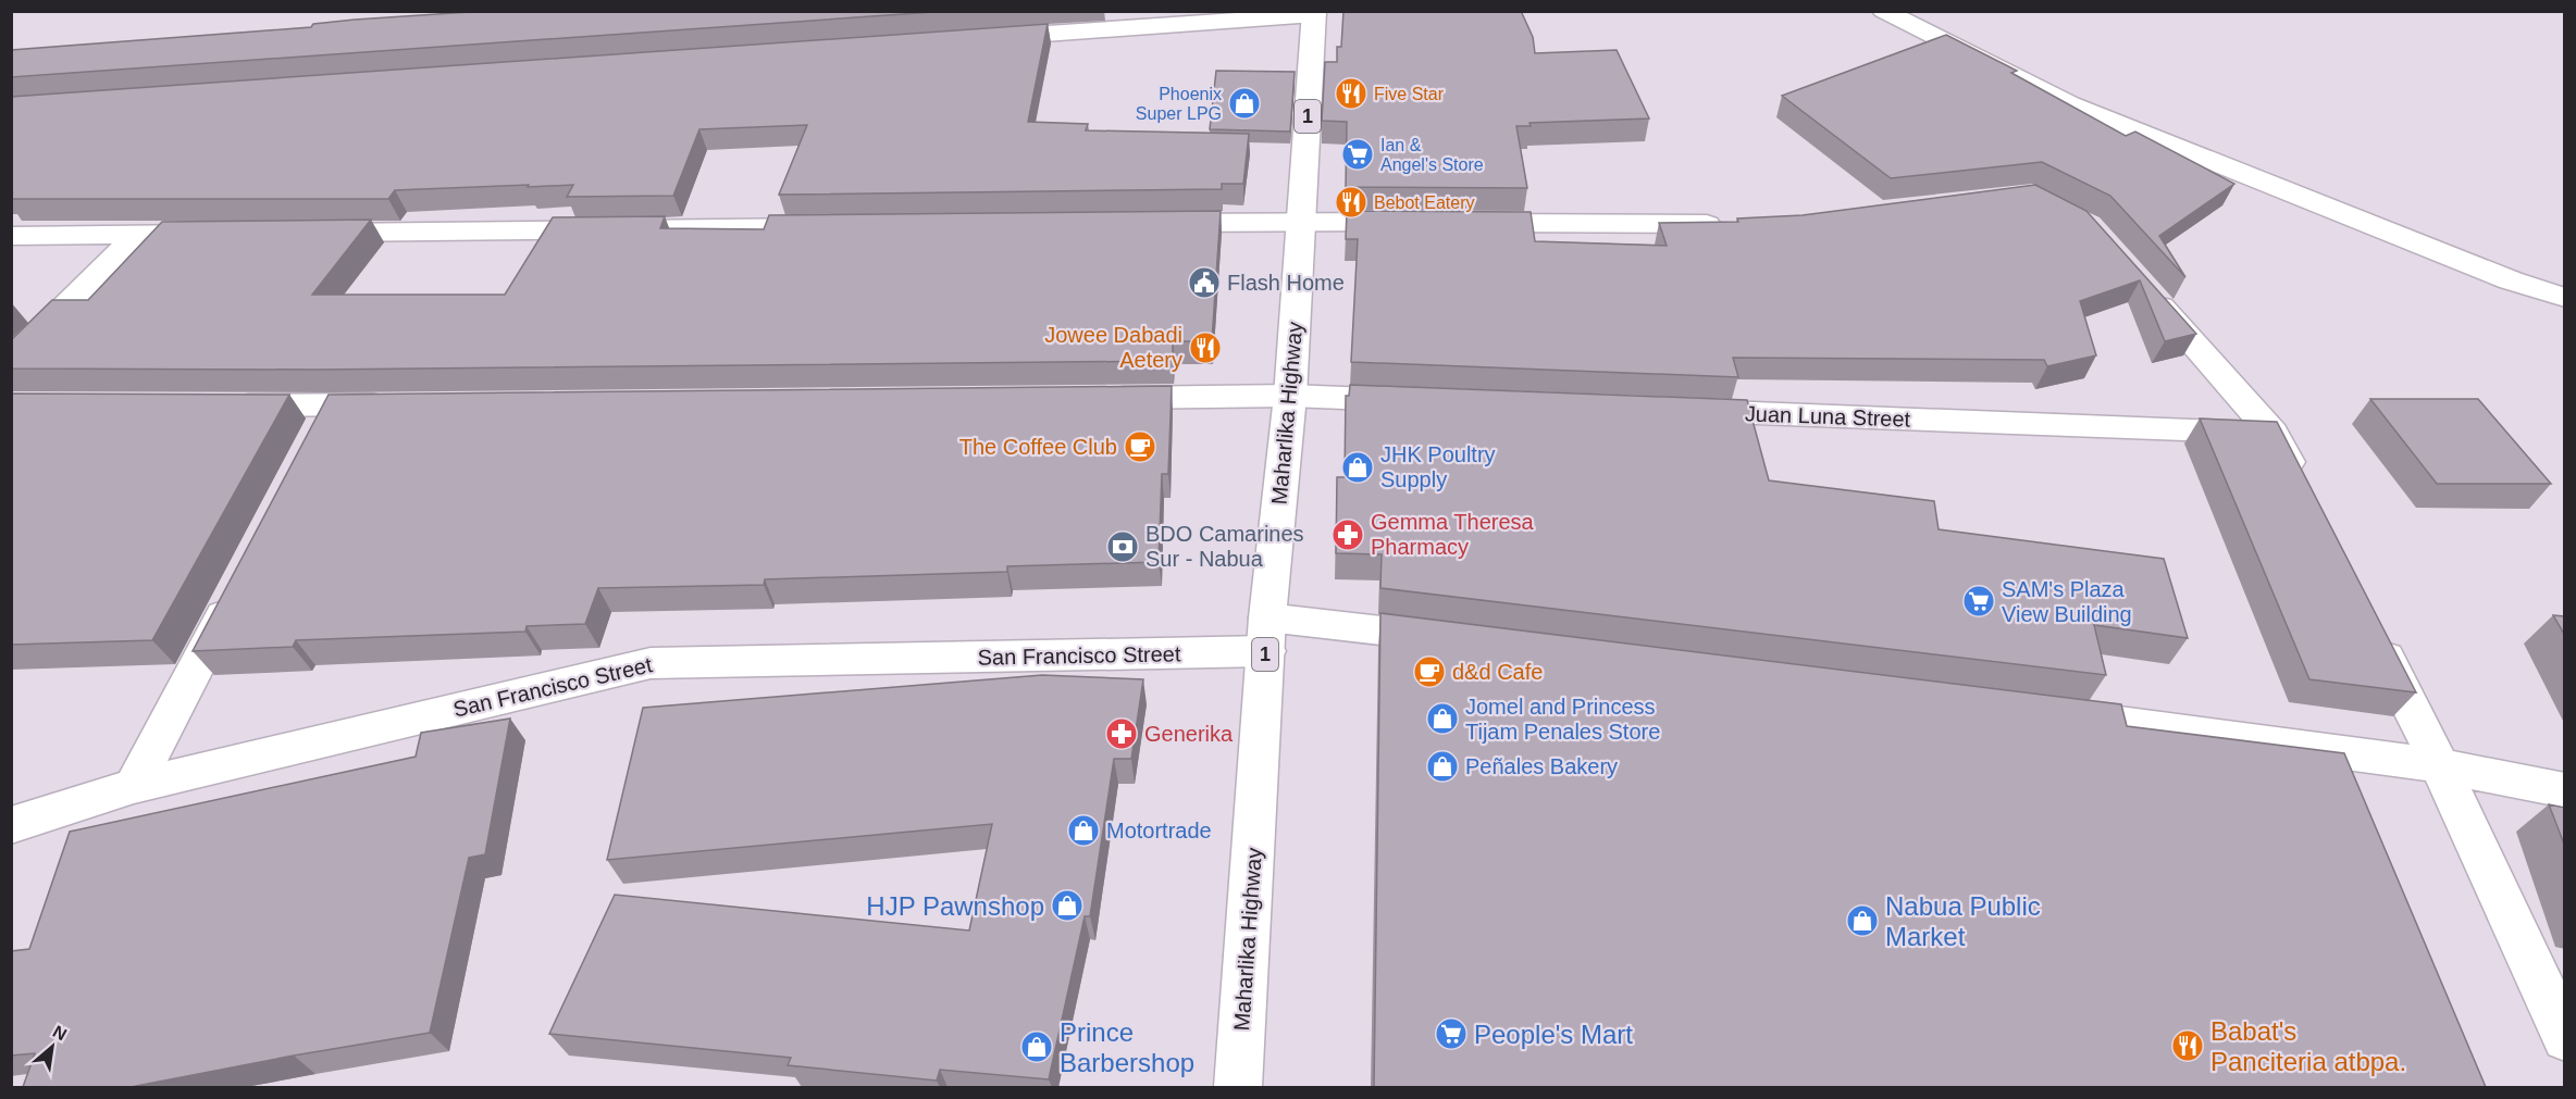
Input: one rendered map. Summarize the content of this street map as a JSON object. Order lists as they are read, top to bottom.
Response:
{
  "streets": {
    "main road": [
      "1",
      "Maharlika Highway",
      "Juan Luna Street",
      "San Francisco Street"
    ]
  },
  "crossings": [
    ["Maharlika Highway", "San Francisco Street"]
  ],
  "places": {
    "restaurant": [
      "Five Star",
      "Bebot Eatery",
      "Jowee Dabadi Aetery",
      "Babat's Panciteria atbpa."
    ],
    "shop": [
      "Phoenix Super LPG",
      "JHK Poultry Supply",
      "Jomel and Princess Tijam Penales Store",
      "Peñales Bakery",
      "Motortrade",
      "HJP Pawnshop",
      "Nabua Public Market",
      "Prince Barbershop"
    ],
    "supermarket": ["Ian & Angel's Store", "SAM's Plaza View Building", "People's Mart"],
    "public building": ["Flash Home"],
    "cafe": ["The Coffee Club", "d&d Cafe"],
    "pharmacy": ["Gemma Theresa Pharmacy", "Generika"],
    "bank": ["BDO Camarines Sur - Nabua"]
  },
  "north": "top right"
}
